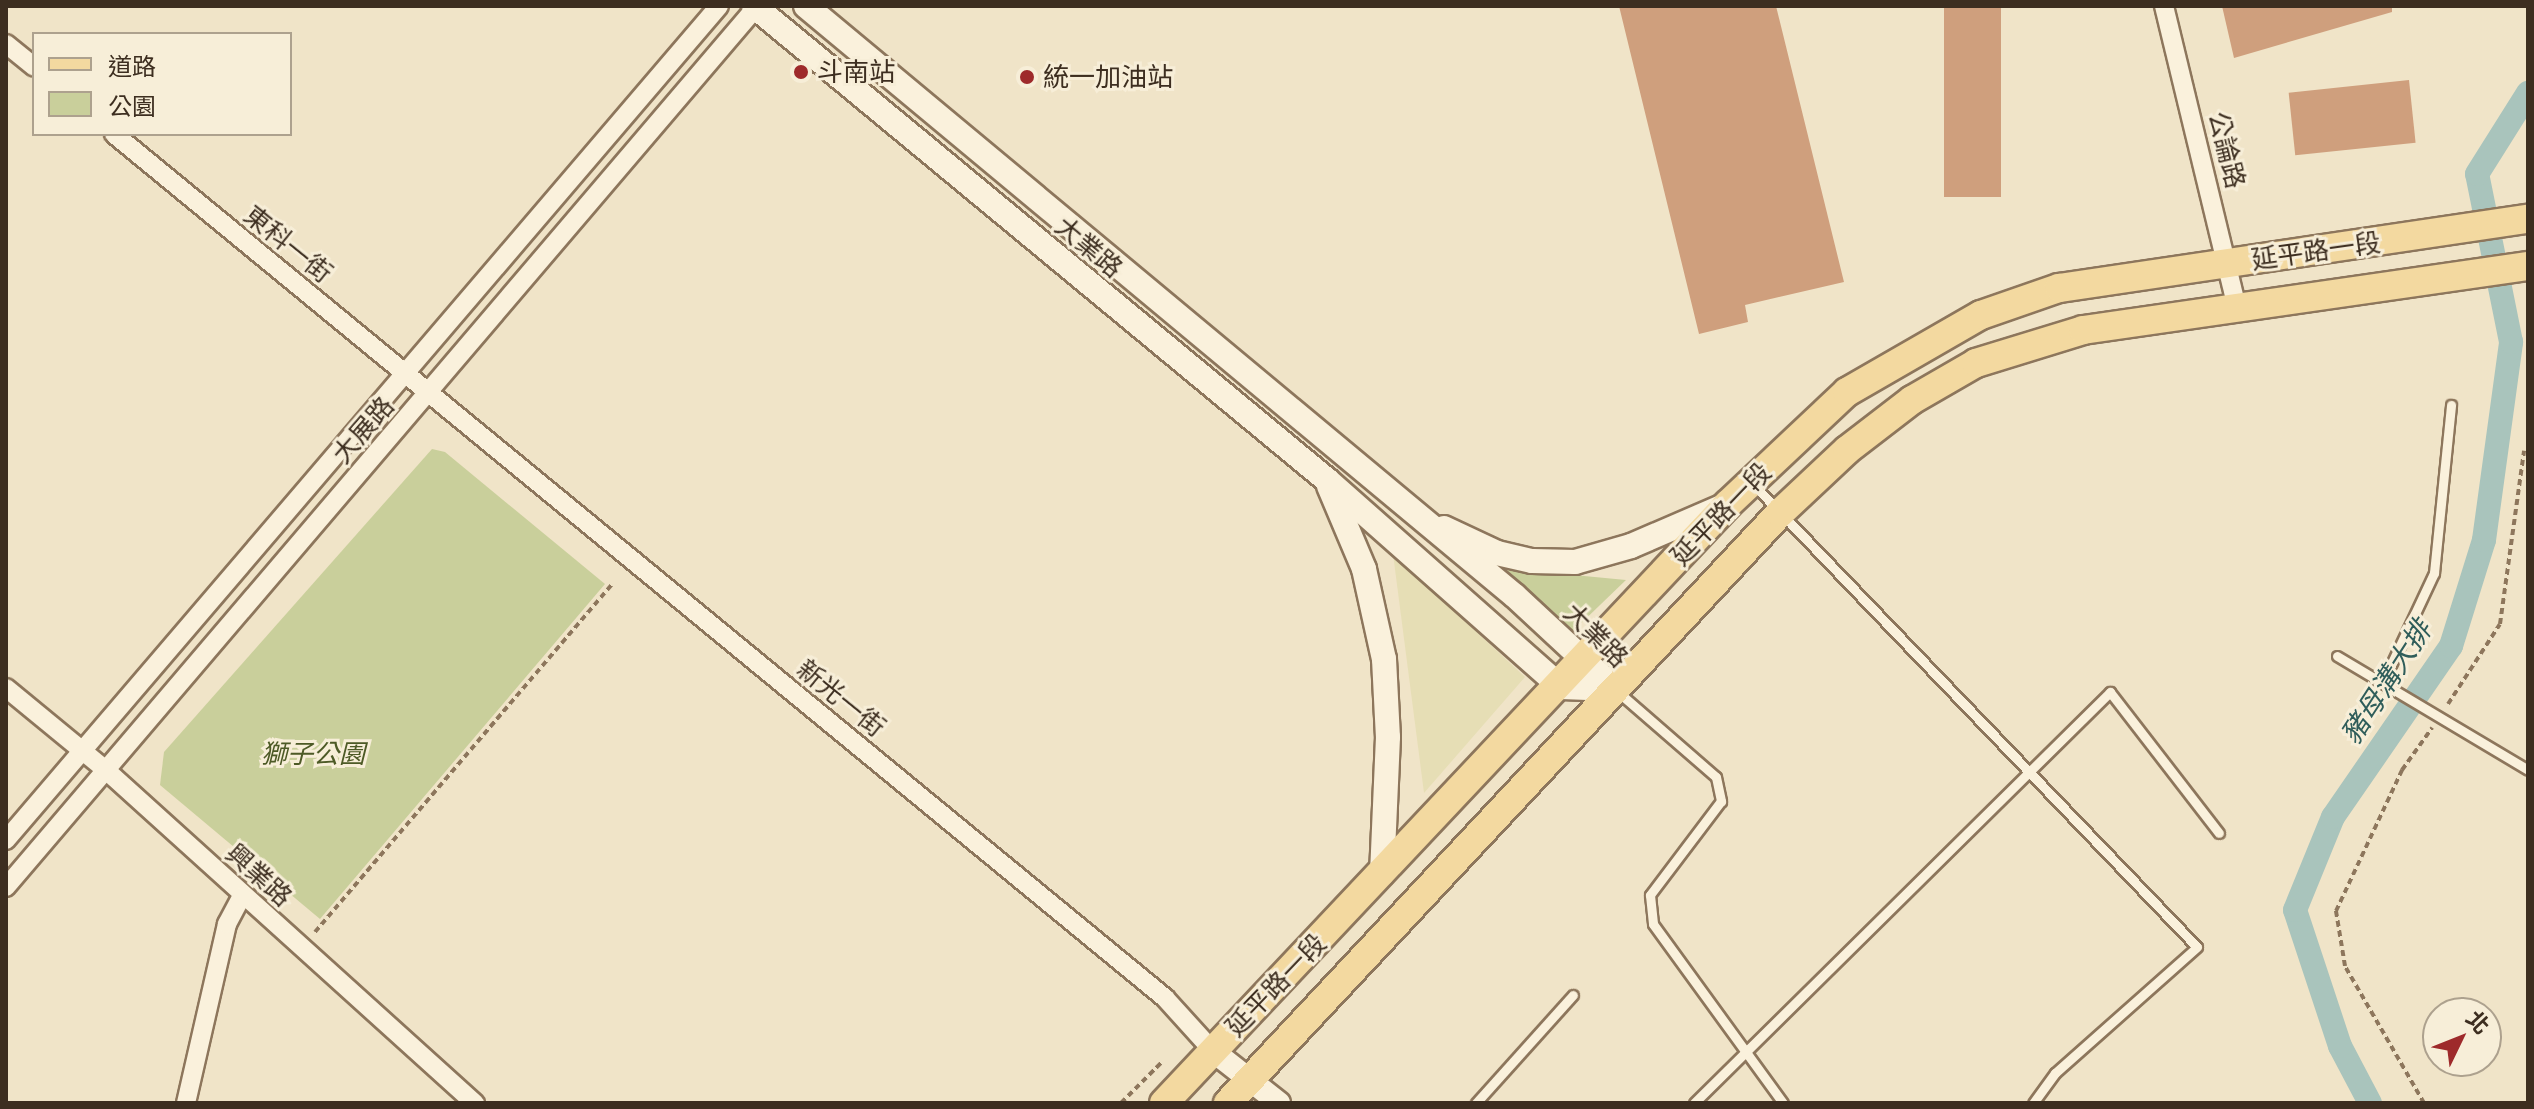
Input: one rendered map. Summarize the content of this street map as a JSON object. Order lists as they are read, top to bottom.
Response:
{
  "streets": {
    "main road": ["大業路", "延平路一段"],
    "street": [
      "公論路",
      "東科一街",
      "大展路",
      "新光一街",
      "興業路"
    ]
  },
  "crossings": [
    ["公論路", "延平路一段"],
    ["東科一街", "大展路"],
    ["東科一街", "新光一街"],
    ["大業路", "延平路一段"],
    ["大業路", "大展路"],
    ["延平路一段", "新光一街"],
    ["大展路", "新光一街"],
    ["大展路", "興業路"]
  ],
  "water": ["豬母溝大排"],
  "parks": ["獅子公園"],
  "places": ["斗南站", "統一加油站"],
  "legend": ["道路", "公園"],
  "north": "top right"
}
